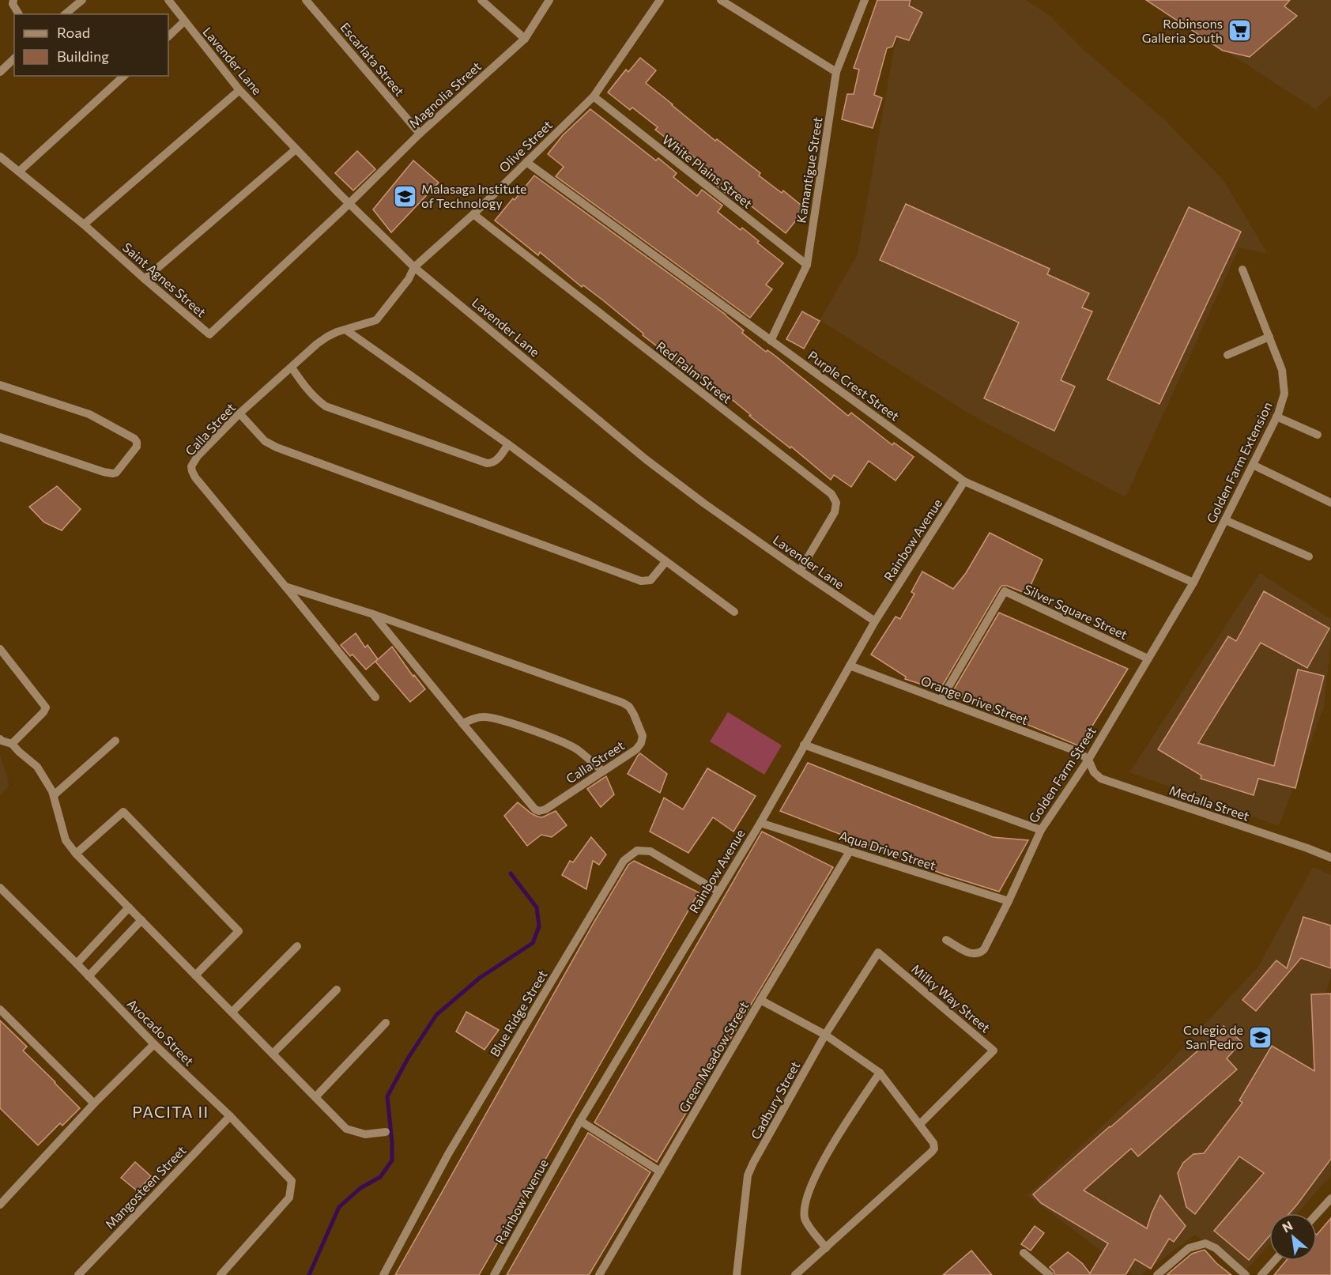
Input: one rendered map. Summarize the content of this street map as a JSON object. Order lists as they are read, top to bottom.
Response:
{
  "streets": {
    "street": [
      "Escarlata Street",
      "Lavender Lane",
      "Magnolia Street",
      "Olive Street",
      "Kamantigue Street",
      "White Plains Street",
      "Saint Agnes Street",
      "Red Palm Street",
      "Purple Crest Street",
      "Calla Street",
      "Golden Farm Extension",
      "Rainbow Avenue",
      "Silver Square Street",
      "Orange Drive Street",
      "Golden Farm Street",
      "Medalla Street",
      "Aqua Drive Street",
      "Milky Way Street",
      "Blue Ridge Street",
      "Avocado Street",
      "Green Meadow Street",
      "Cadbury Street",
      "Mangosteen Street"
    ]
  },
  "crossings": [
    ["Escarlata Street", "Magnolia Street"],
    ["Lavender Lane", "Magnolia Street"],
    ["Lavender Lane", "Olive Street"],
    ["Lavender Lane", "Saint Agnes Street"],
    ["Lavender Lane", "Red Palm Street"],
    ["Lavender Lane", "Rainbow Avenue"],
    ["Magnolia Street", "Saint Agnes Street"],
    ["Olive Street", "White Plains Street"],
    ["Olive Street", "Red Palm Street"],
    ["Olive Street", "Purple Crest Street"],
    ["Olive Street", "Calla Street"],
    ["Kamantigue Street", "White Plains Street"],
    ["Kamantigue Street", "Purple Crest Street"],
    ["Purple Crest Street", "Golden Farm Extension"],
    ["Purple Crest Street", "Rainbow Avenue"],
    ["Purple Crest Street", "Golden Farm Street"],
    ["Golden Farm Extension", "Golden Farm Street"],
    ["Rainbow Avenue", "Orange Drive Street"],
    ["Rainbow Avenue", "Aqua Drive Street"],
    ["Rainbow Avenue", "Blue Ridge Street"],
    ["Silver Square Street", "Orange Drive Street"],
    ["Silver Square Street", "Golden Farm Street"],
    ["Orange Drive Street", "Golden Farm Street"],
    ["Orange Drive Street", "Medalla Street"],
    ["Golden Farm Street", "Medalla Street"],
    ["Golden Farm Street", "Aqua Drive Street"],
    ["Aqua Drive Street", "Green Meadow Street"],
    ["Milky Way Street", "Cadbury Street"],
    ["Avocado Street", "Mangosteen Street"]
  ],
  "districts": ["PACITA II"],
  "places": {
    "supermarket": ["Robinsons Galleria South"],
    "school or university": ["Malasaga Institute of Technology", "Colegio de San Pedro"]
  },
  "legend": ["Road", "Building"],
  "north": "top left"
}
